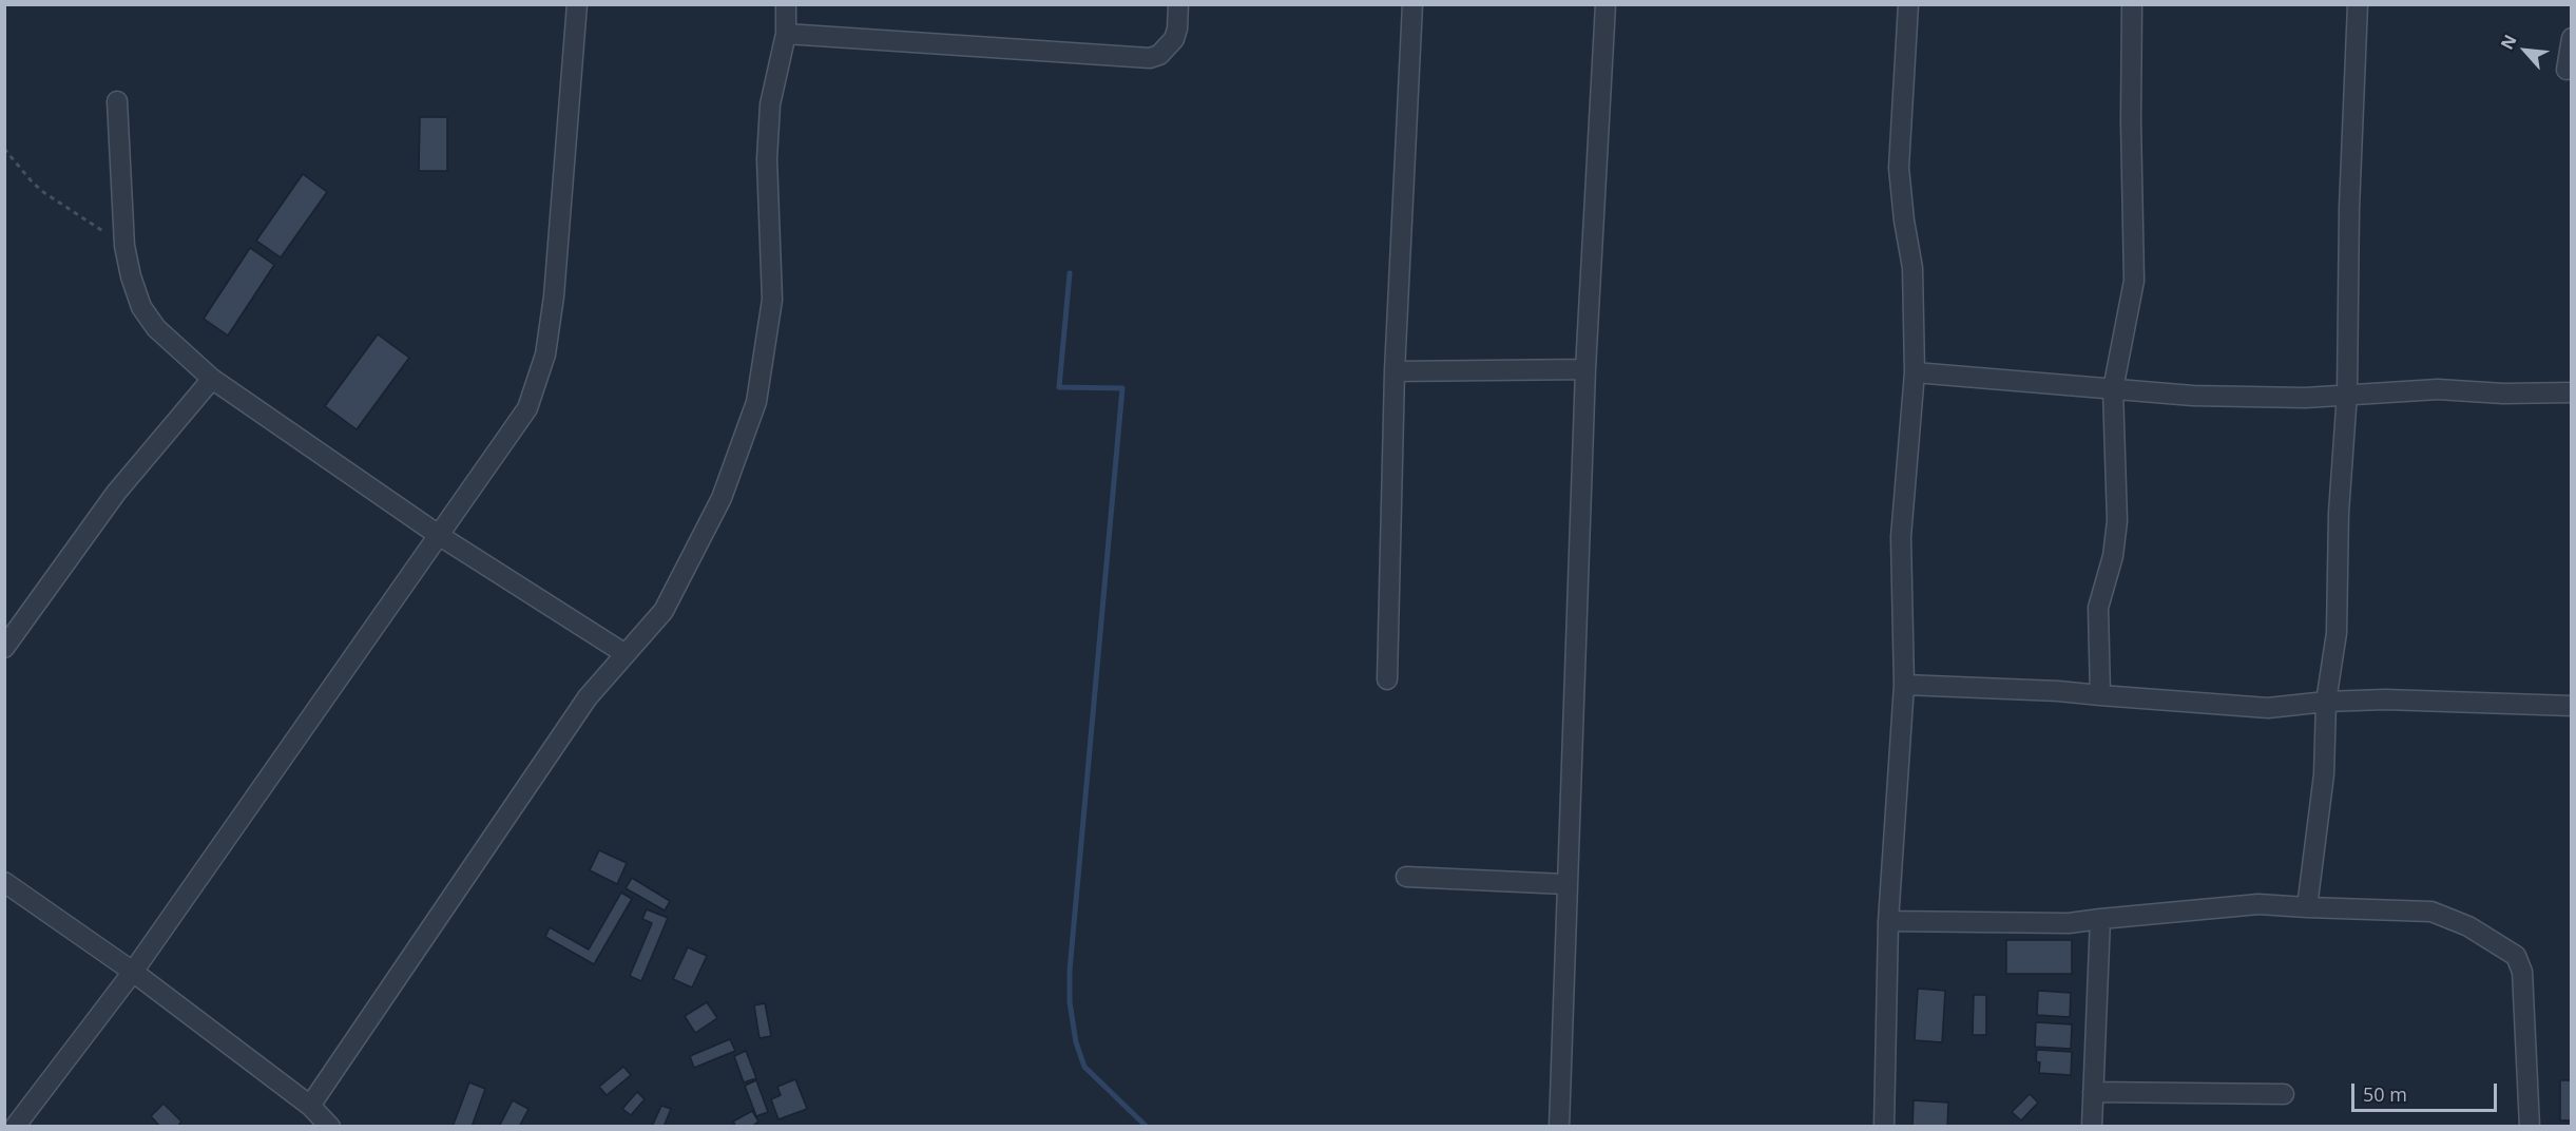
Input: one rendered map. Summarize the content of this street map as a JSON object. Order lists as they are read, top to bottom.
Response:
{
  "scale_bar": "50 m",
  "north": "top left"
}
